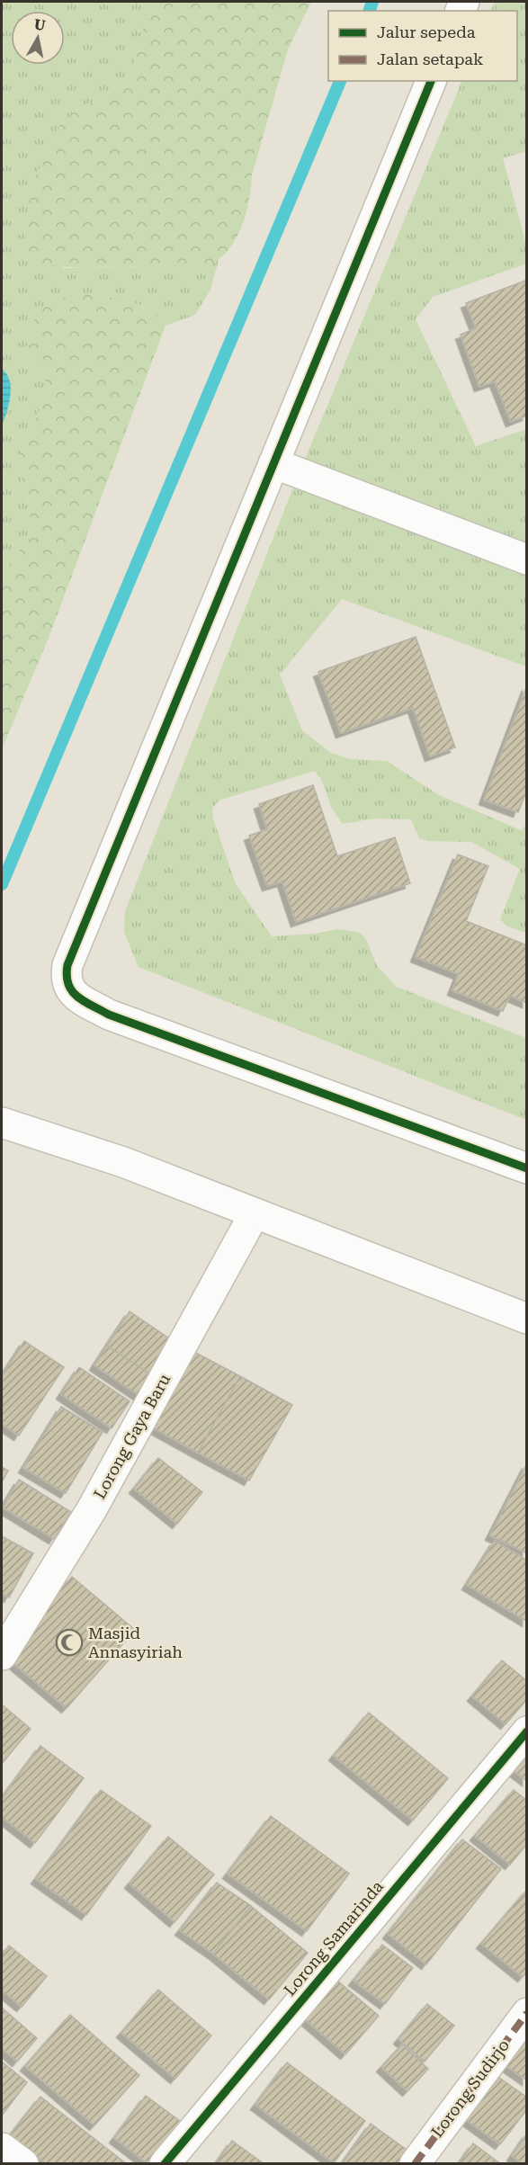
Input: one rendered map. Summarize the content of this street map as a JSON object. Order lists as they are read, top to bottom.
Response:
{
  "streets": {
    "street": ["Lorong Gaya Baru", "Lorong Samarinda", "Lorong Sudirjo"]
  },
  "places": {
    "mosque": ["Masjid Annasyiriah"]
  },
  "legend": ["Jalur sepeda", "Jalan setapak"],
  "north": "top"
}
